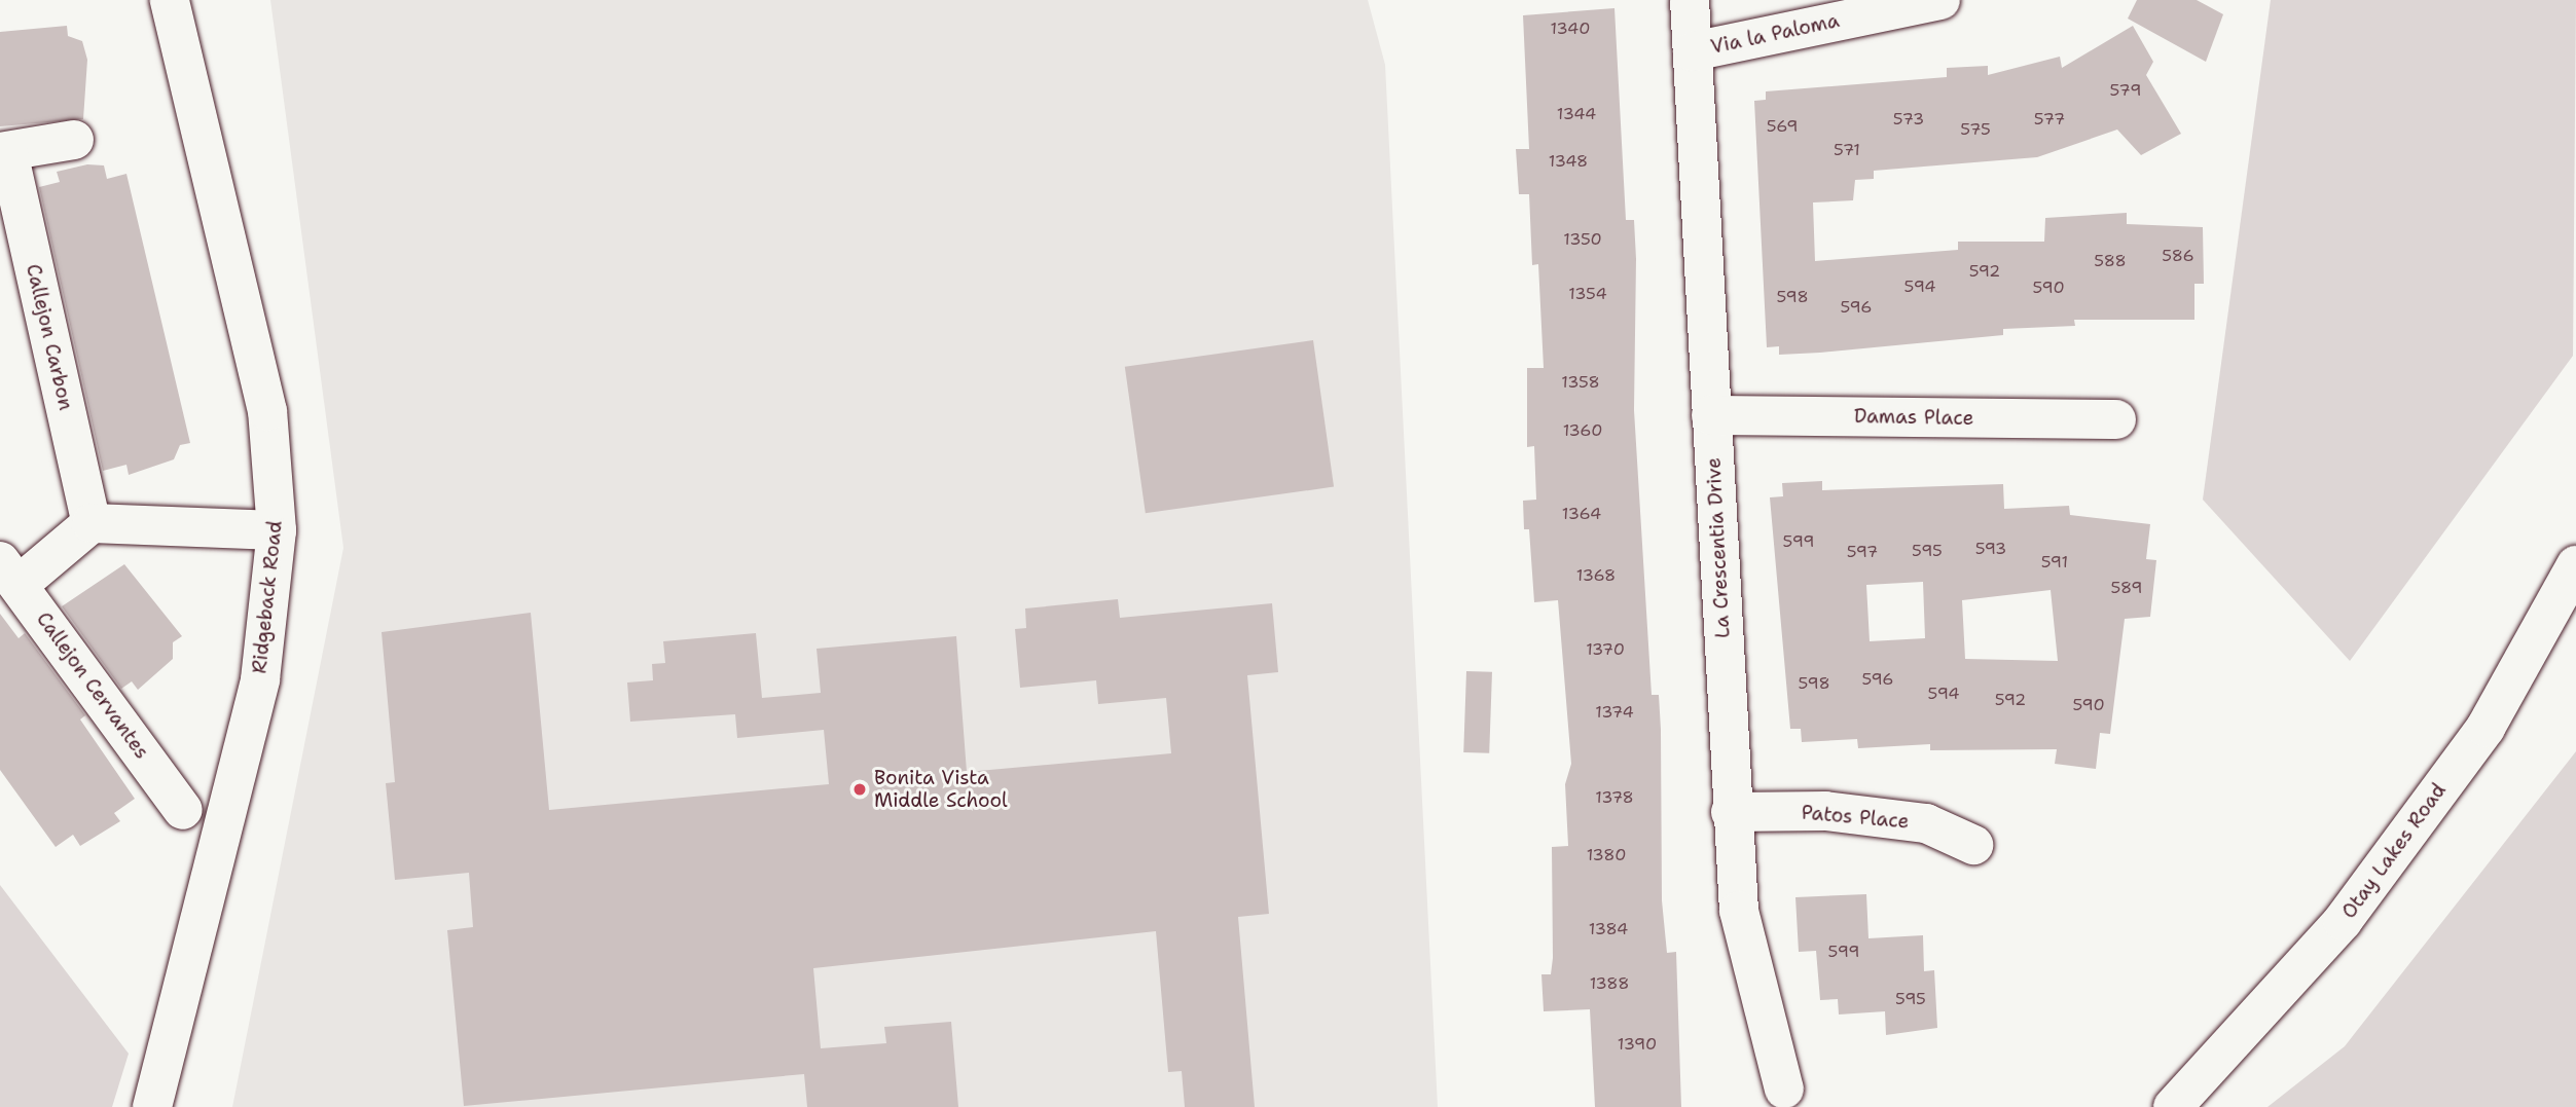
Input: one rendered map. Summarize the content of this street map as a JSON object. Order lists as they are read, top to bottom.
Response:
{
  "streets": {
    "street": [
      "Via la Paloma",
      "Callejon Carbon",
      "Damas Place",
      "La Crescentia Drive",
      "Ridgeback Road",
      "Callejon Cervantes",
      "Patos Place",
      "Otay Lakes Road"
    ]
  },
  "crossings": [
    ["Via la Paloma", "La Crescentia Drive"],
    ["Damas Place", "La Crescentia Drive"],
    ["La Crescentia Drive", "Patos Place"]
  ],
  "places": ["Bonita Vista Middle School"],
  "house_numbers": [
    "1340",
    "579",
    "1344",
    "573",
    "577",
    "569",
    "575",
    "571",
    "1348",
    "1350",
    "586",
    "588",
    "592",
    "594",
    "590",
    "1354",
    "598",
    "596",
    "1358",
    "1360",
    "1364",
    "599",
    "593",
    "595",
    "597",
    "591",
    "1368",
    "589",
    "1370",
    "596",
    "598",
    "594",
    "592",
    "590",
    "1374",
    "1378",
    "1380",
    "1384",
    "599",
    "1388",
    "595",
    "1390"
  ]
}
